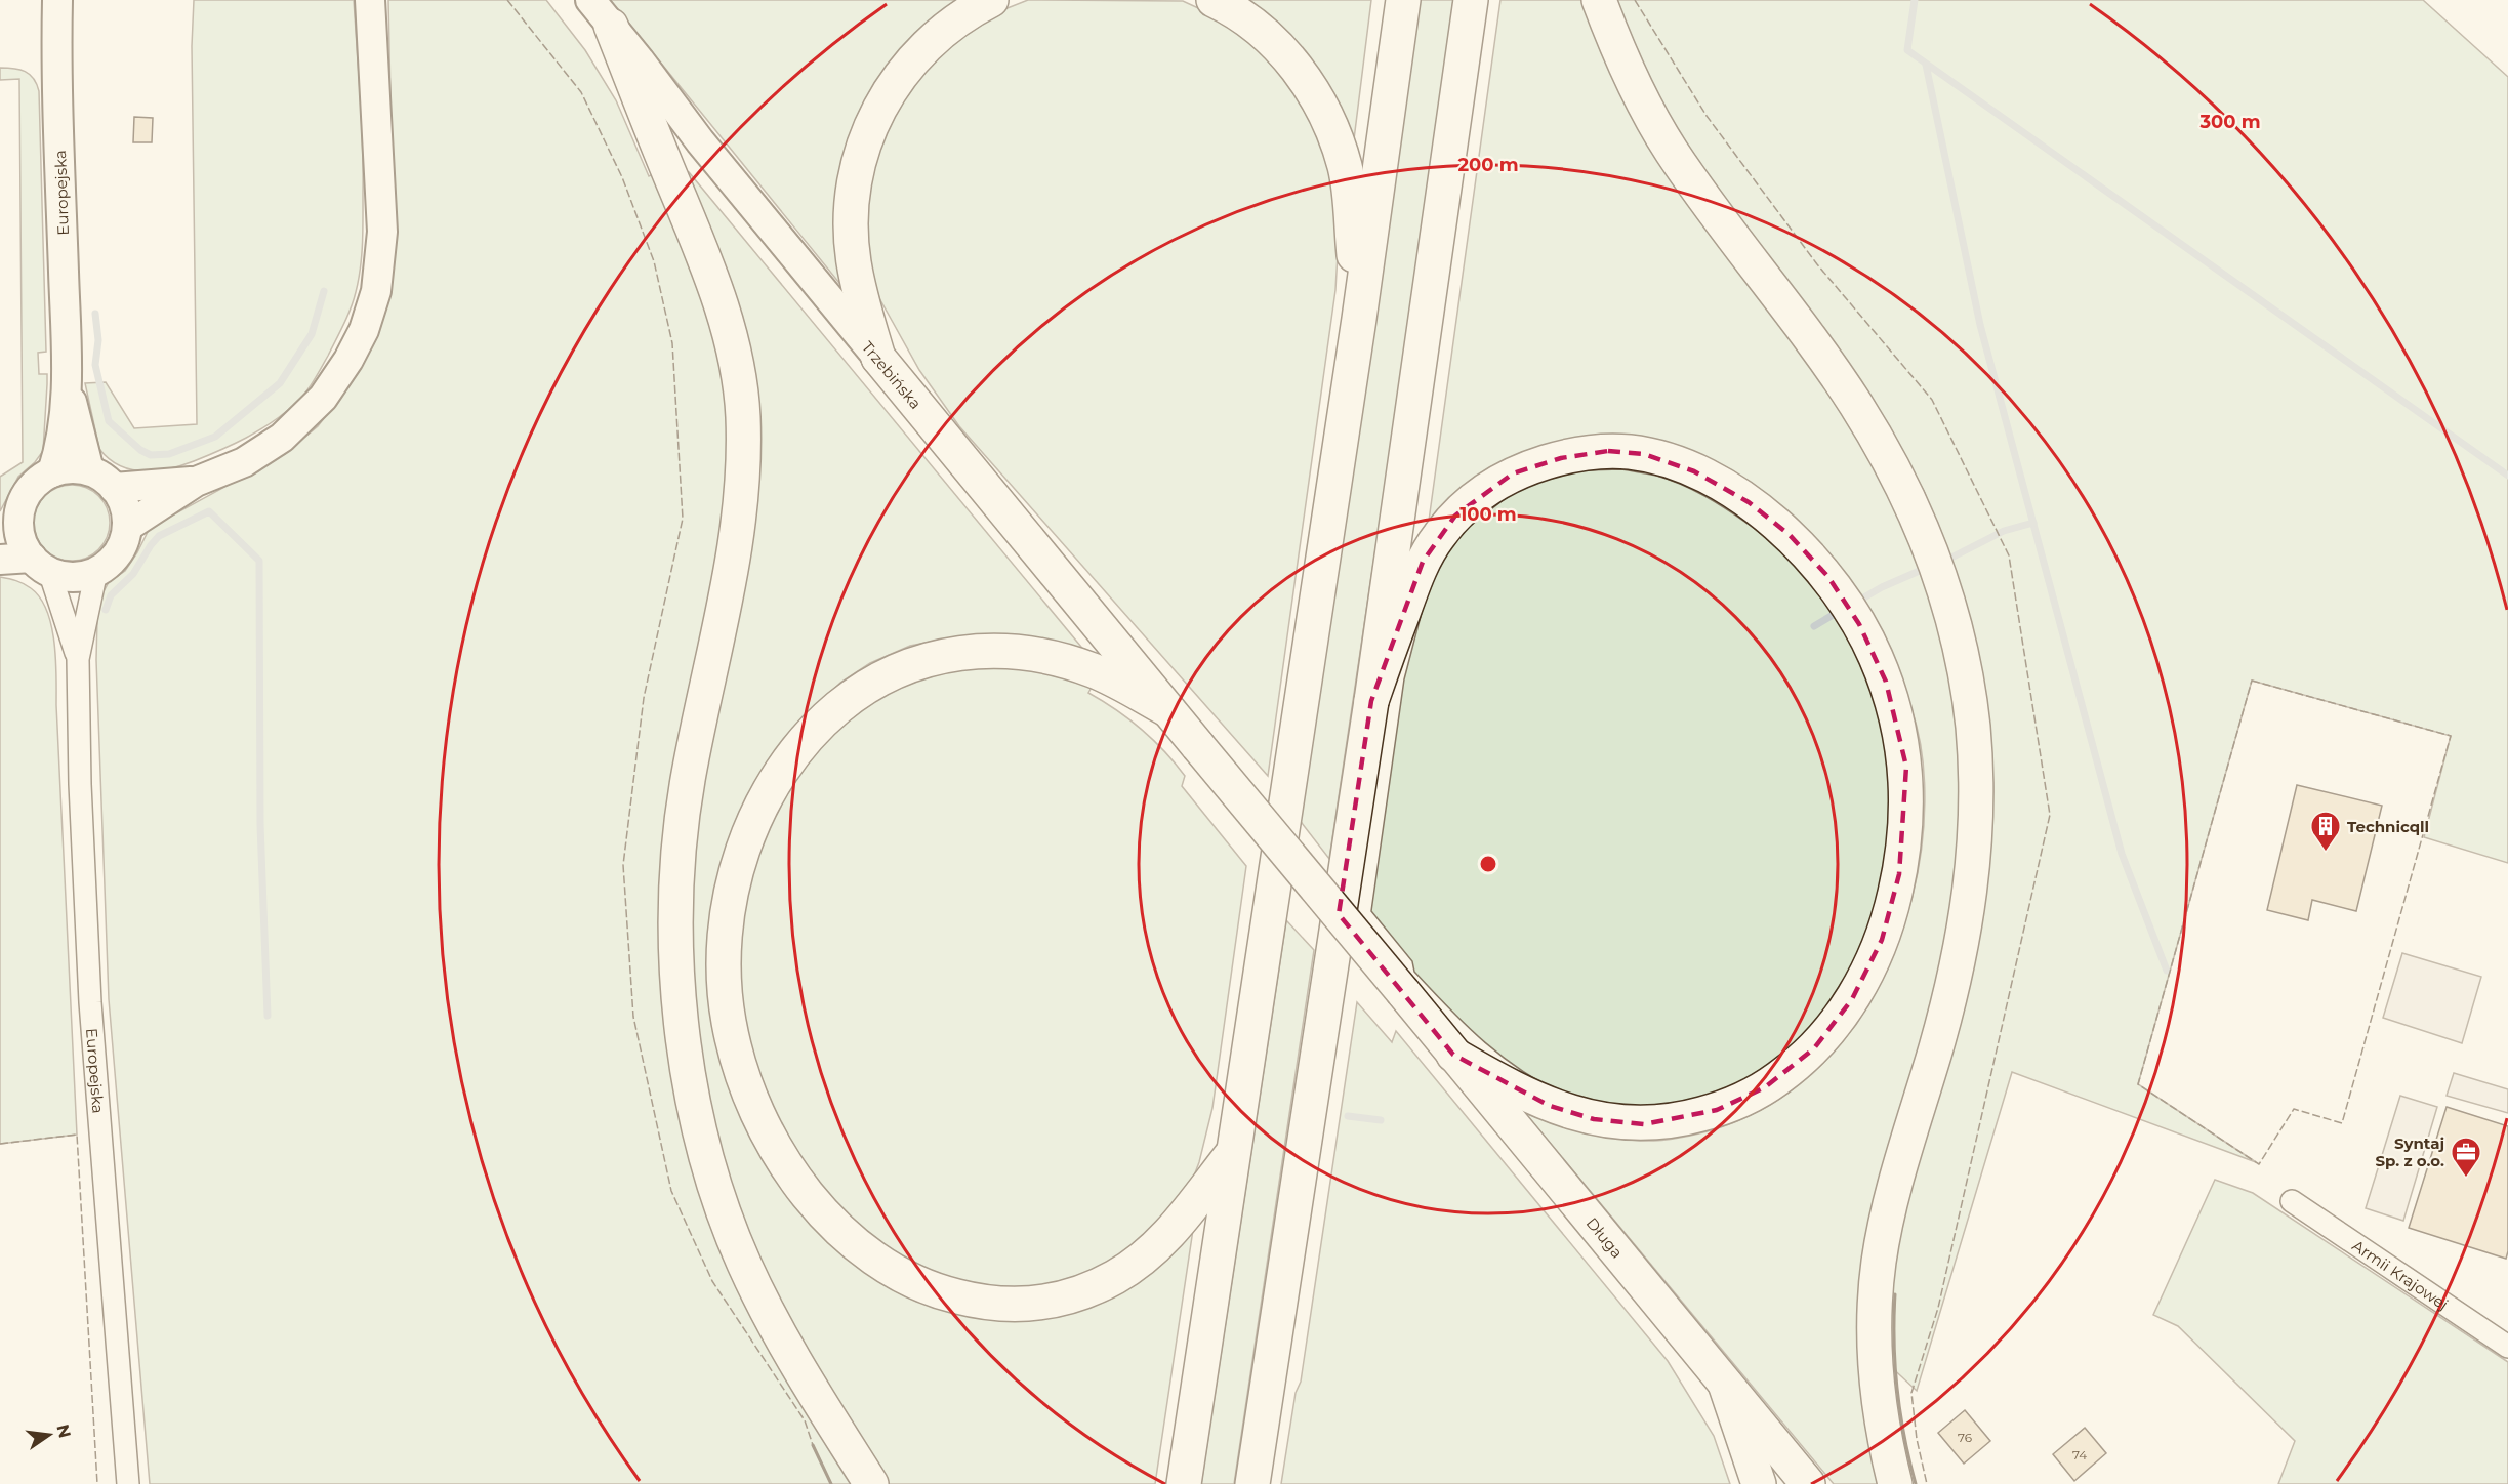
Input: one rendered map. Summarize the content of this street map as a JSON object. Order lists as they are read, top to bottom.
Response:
{
  "streets": {
    "main road": ["Europejska", "Trzebińska", "Długa"],
    "street": ["Armii Krajowej"]
  },
  "crossings": [
    ["Trzebińska", "Długa"]
  ],
  "places": {
    "building": ["Technicqll"],
    "office": ["Syntaj Sp. z o.o."]
  },
  "house_numbers": ["76", "74"],
  "north": "right",
  "rings": ["300 m", "200 m", "100 m"]
}
